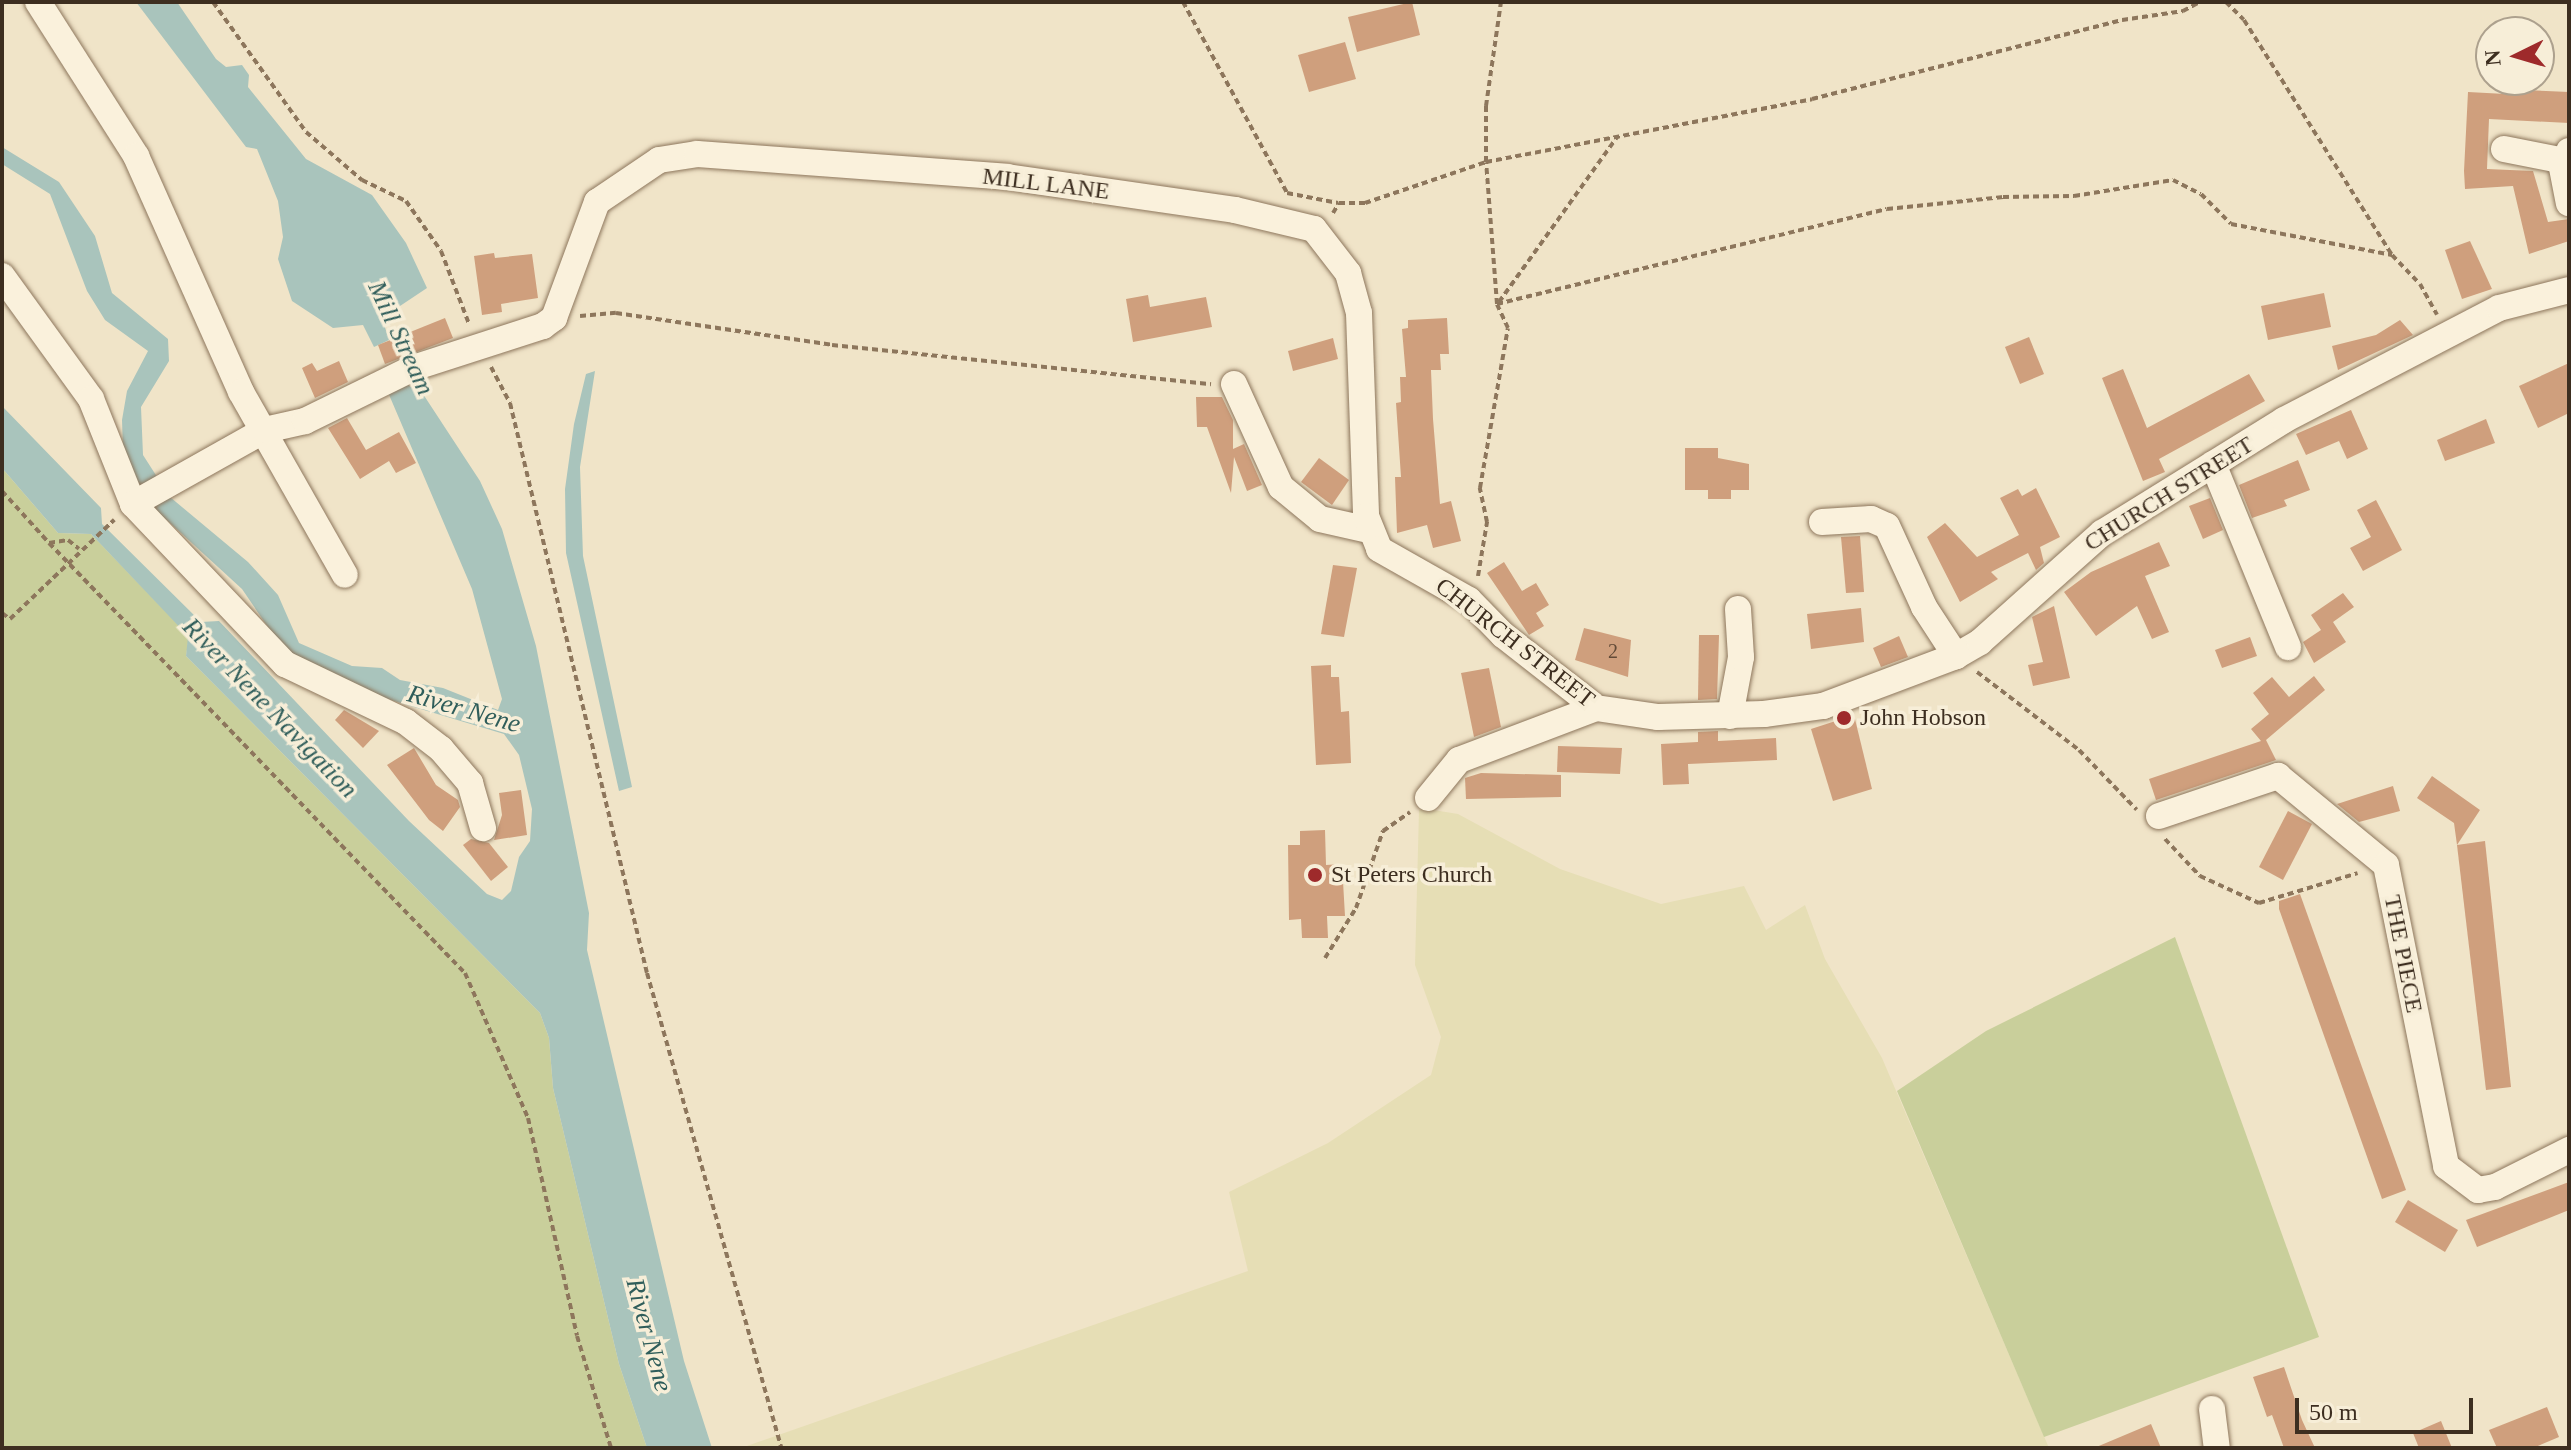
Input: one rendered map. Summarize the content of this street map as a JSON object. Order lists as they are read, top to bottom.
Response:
{
  "streets": {
    "street": ["MILL LANE", "CHURCH STREET", "THE PIECE"]
  },
  "water": ["Mill Stream", "River Nene Navigation", "River Nene"],
  "places": ["John Hobson", "St Peters Church"],
  "house_numbers": ["2"],
  "scale_bar": "50 m",
  "north": "left"
}
